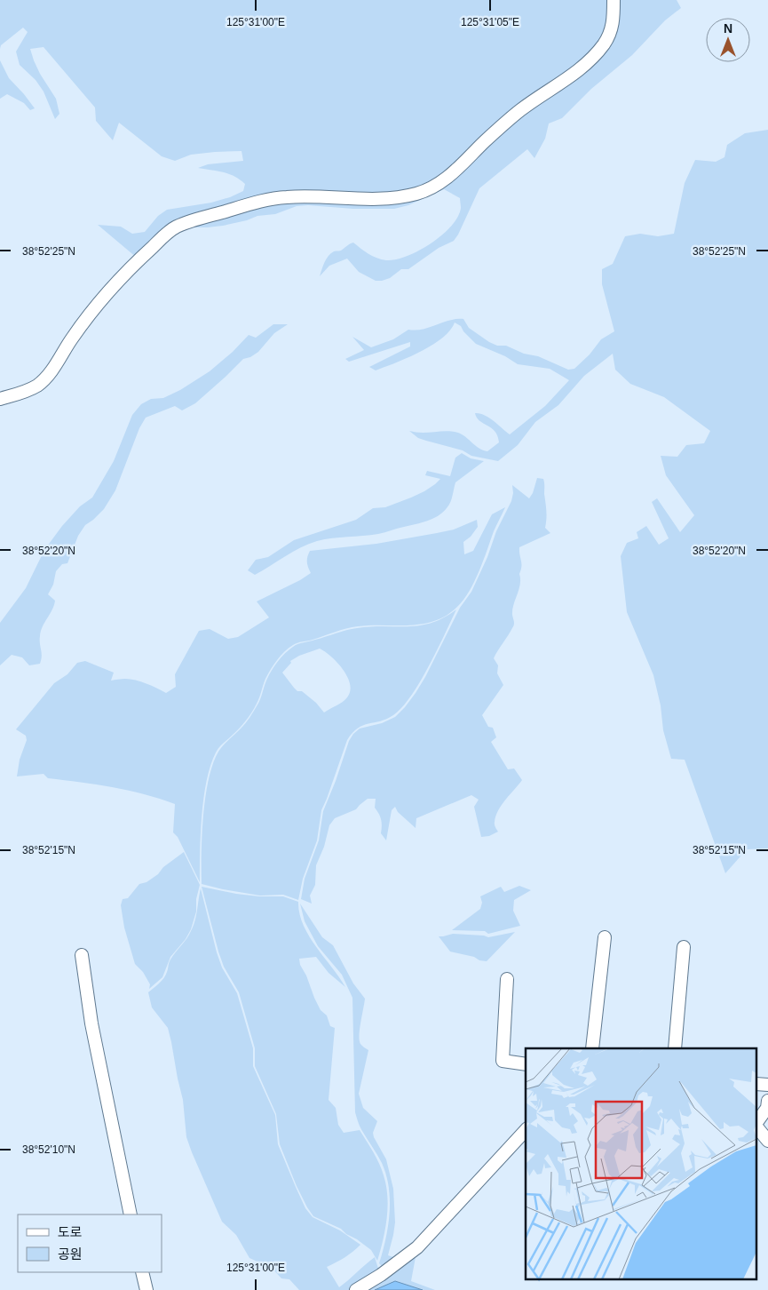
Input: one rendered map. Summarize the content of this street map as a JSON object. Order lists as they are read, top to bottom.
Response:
{
  "legend": ["도로", "공원"],
  "north": "top",
  "coordinates": [
    "125°31'00\"E",
    "125°31'05\"E",
    "38°52'25\"N",
    "38°52'20\"N",
    "38°52'15\"N",
    "38°52'10\"N"
  ]
}
